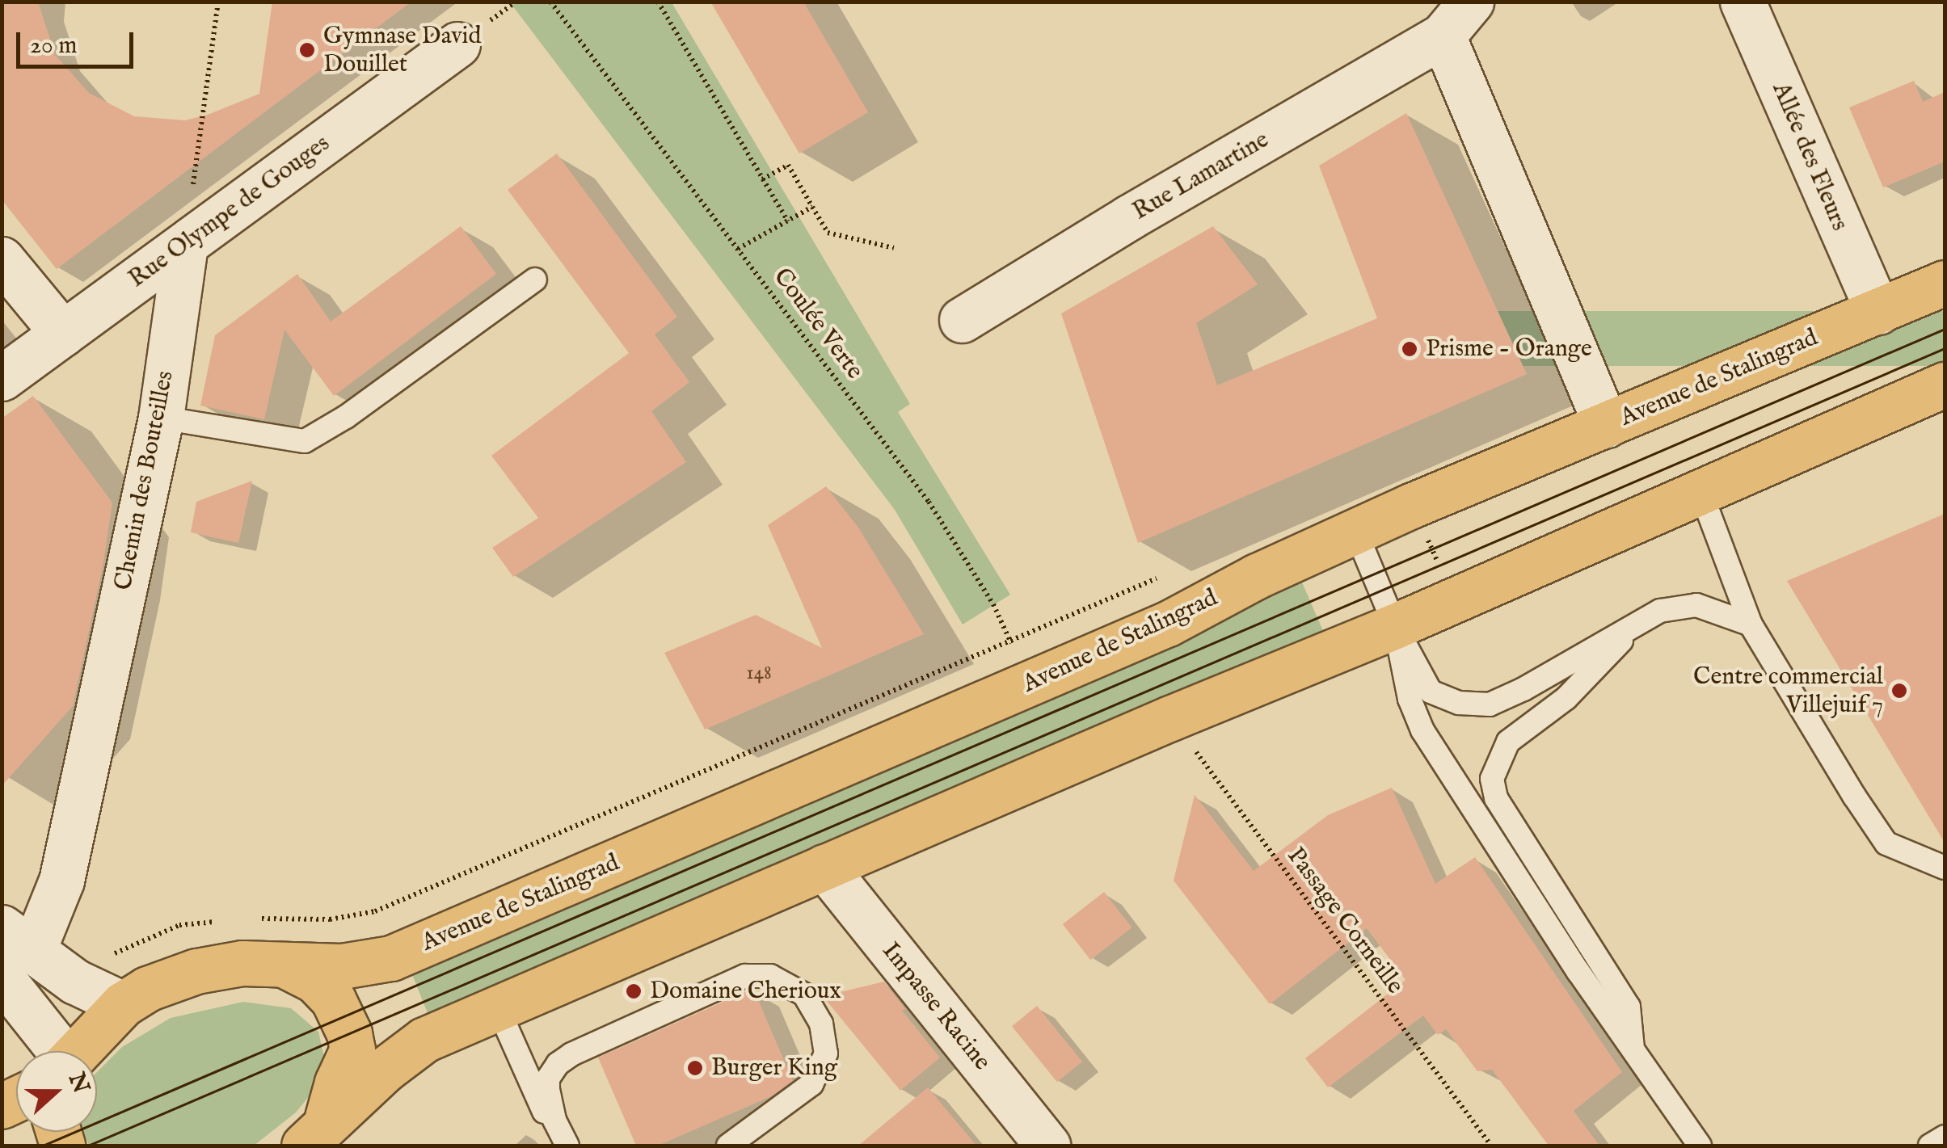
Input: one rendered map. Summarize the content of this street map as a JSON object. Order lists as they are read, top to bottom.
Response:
{
  "streets": {
    "main road": ["Avenue de Stalingrad"],
    "street": [
      "Allée des Fleurs",
      "Rue Lamartine",
      "Rue Olympe de Gouges",
      "Chemin des Bouteilles",
      "Impasse Racine"
    ],
    "path": ["Coulée Verte", "Passage Corneille"]
  },
  "crossings": [
    ["Allée des Fleurs", "Avenue de Stalingrad"],
    ["Rue Olympe de Gouges", "Chemin des Bouteilles"],
    ["Coulée Verte", "Avenue de Stalingrad"]
  ],
  "places": [
    "Gymnase David Douillet",
    "Prisme - Orange",
    "Centre commercial Villejuif 7",
    "Domaine Cherioux",
    "Burger King"
  ],
  "house_numbers": ["148"],
  "scale_bar": "20 m",
  "north": "right"
}
